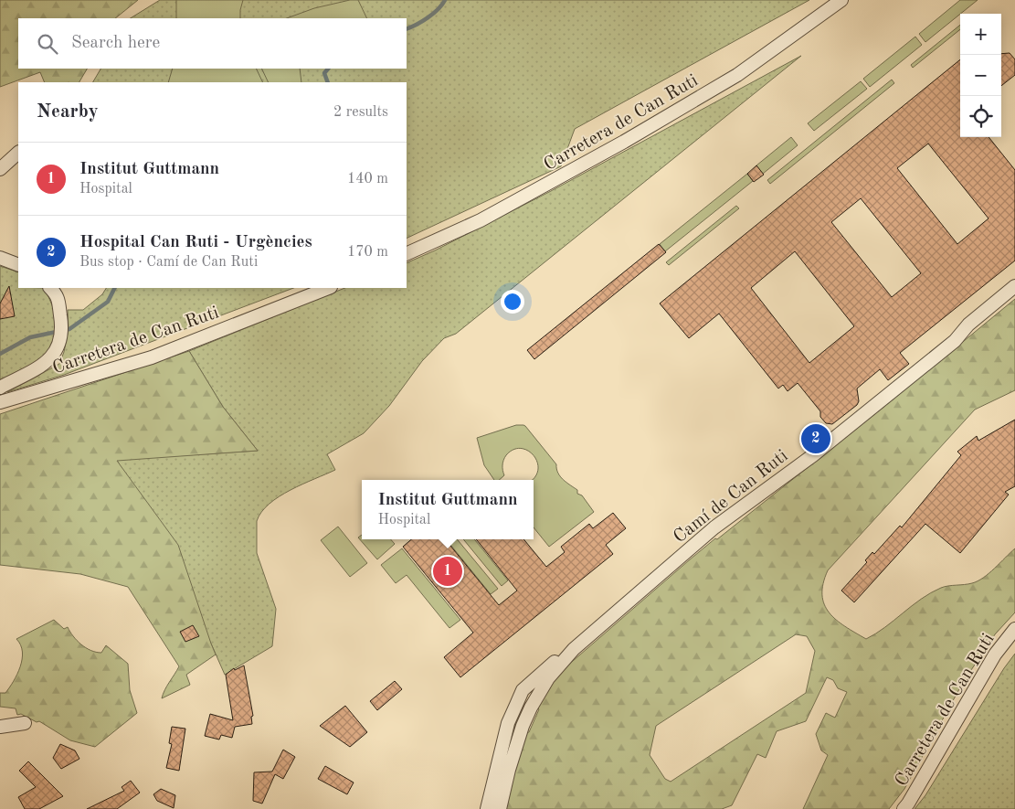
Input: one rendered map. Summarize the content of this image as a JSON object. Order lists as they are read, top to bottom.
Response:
{
  "streets": {
    "street": ["Carretera de Can Ruti", "Camí de Can Ruti"]
  },
  "page": {
    "map_buttons": ["+", "−"],
    "search": "Search here",
    "heading": ["Nearby", "2 results"],
    "list": [
      {
        "mark": "1",
        "name": "Institut Guttmann",
        "note": "Hospital",
        "value": "140 m"
      },
      {
        "mark": "2",
        "name": "Hospital Can Ruti - Urgències",
        "note": "Bus stop · Camí de Can Ruti",
        "value": "170 m"
      }
    ],
    "pins": ["2", "1"],
    "popup": ["Institut Guttmann", "Hospital"]
  }
}
